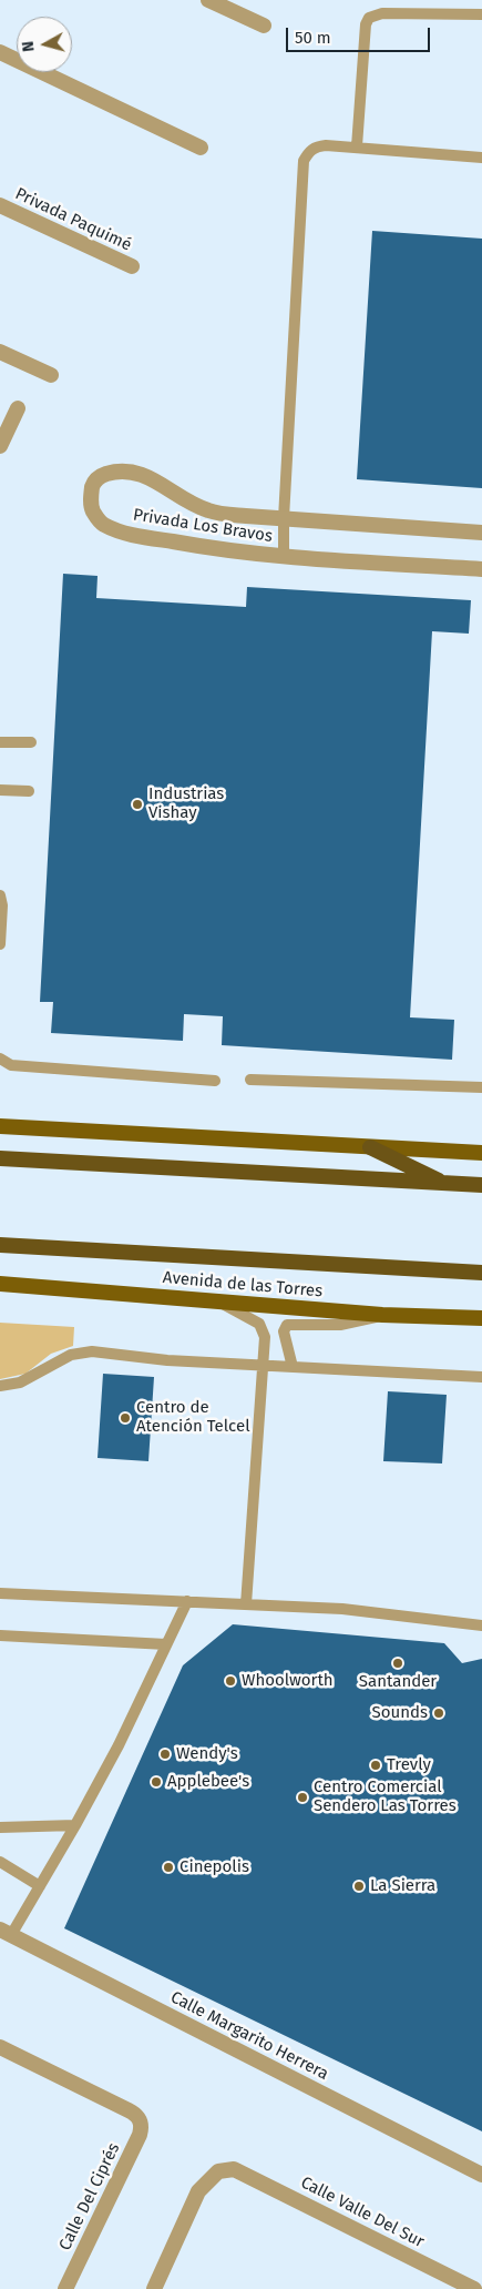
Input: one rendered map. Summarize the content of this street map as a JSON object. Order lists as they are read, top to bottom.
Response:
{
  "streets": {
    "highway": ["Avenida de las Torres"],
    "street": [
      "Privada Paquimé",
      "Privada Los Bravos",
      "Calle Margarito Herrera",
      "Calle Del Ciprés",
      "Calle Valle Del Sur"
    ]
  },
  "places": [
    "Industrias Vishay",
    "Centro de Atención Telcel",
    "Santander",
    "Whoolworth",
    "Sounds",
    "Wendy's",
    "Trevly",
    "Applebee's",
    "Centro Comercial Sendero Las Torres",
    "Cinepolis",
    "La Sierra"
  ],
  "scale_bar": "50 m",
  "north": "left"
}
